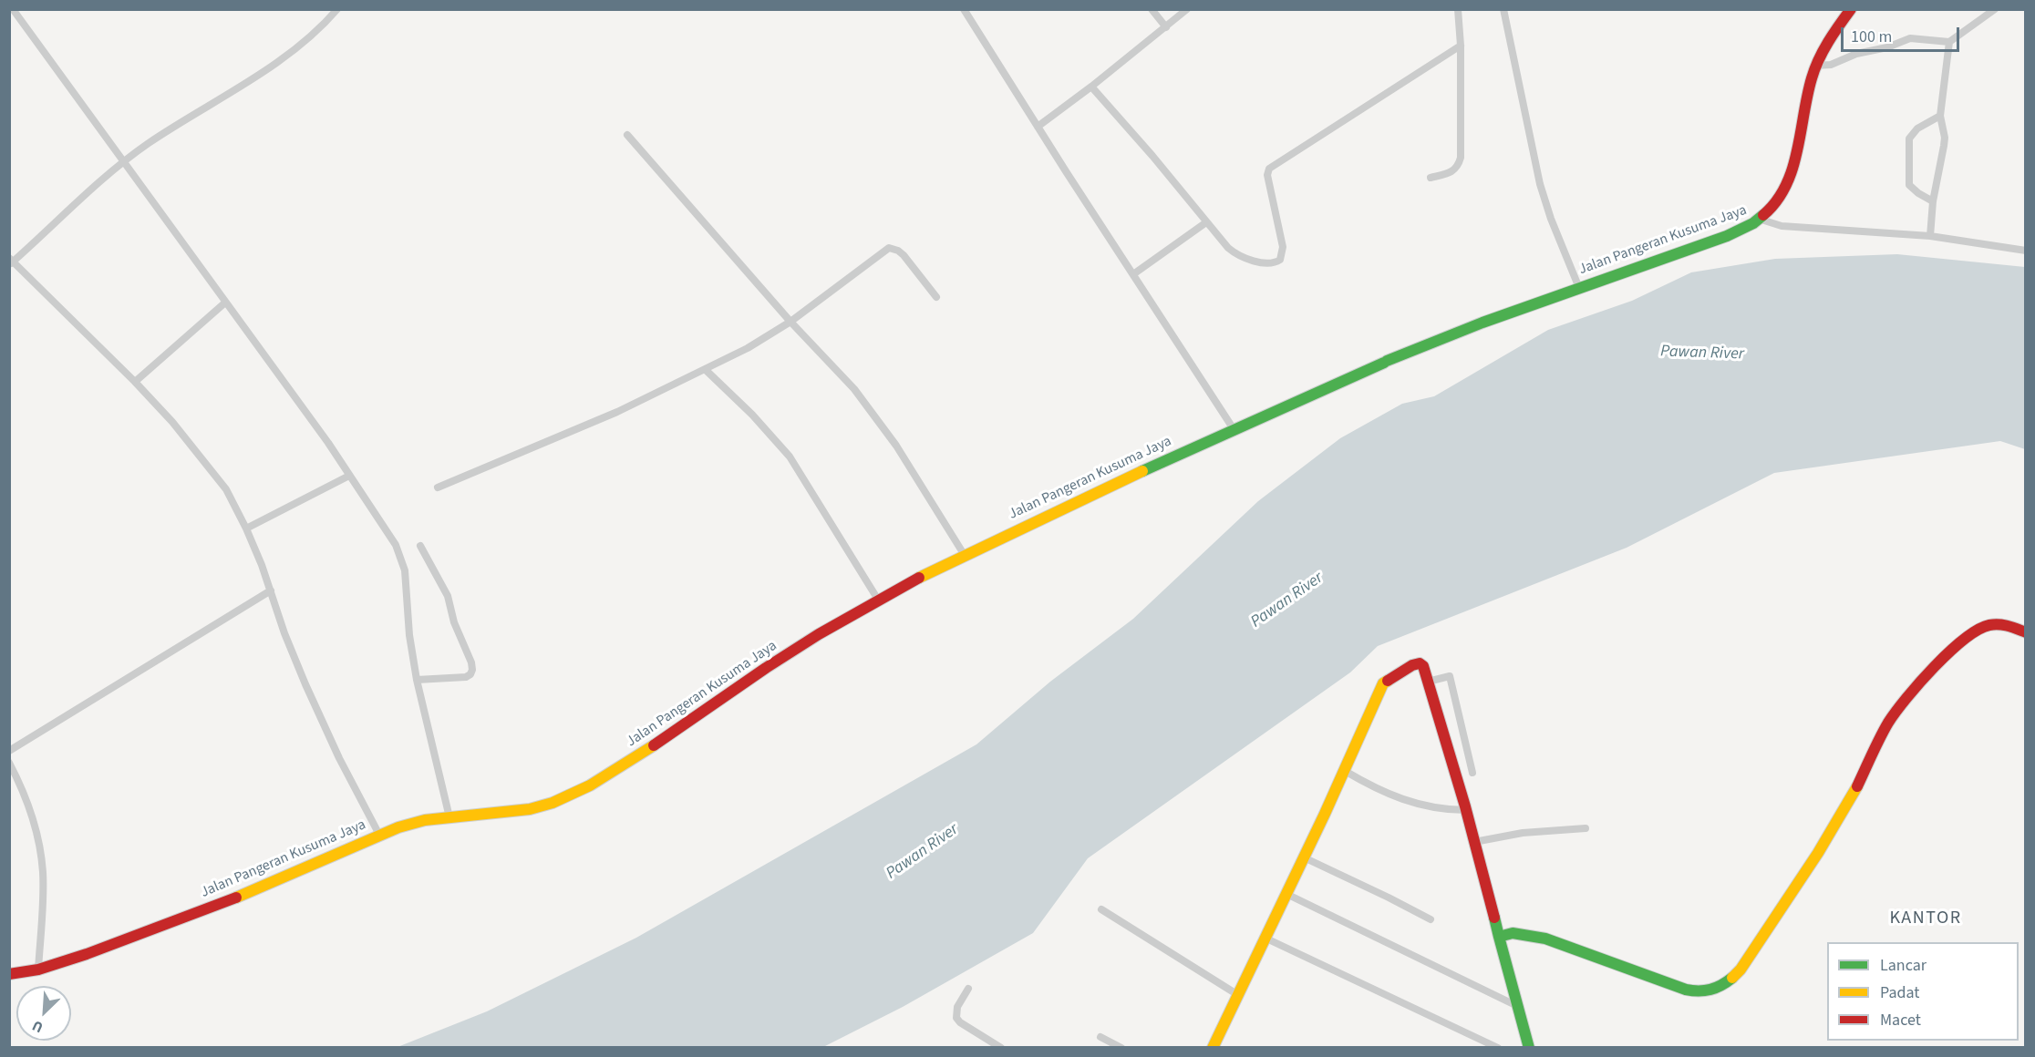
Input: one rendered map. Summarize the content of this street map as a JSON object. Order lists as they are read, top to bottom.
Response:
{
  "streets": {
    "street": ["Jalan Pangeran Kusuma Jaya"]
  },
  "districts": ["KANTOR"],
  "water": ["Pawan River"],
  "legend": ["Lancar", "Padat", "Macet"],
  "scale_bar": "100 m",
  "north": "bottom left"
}
